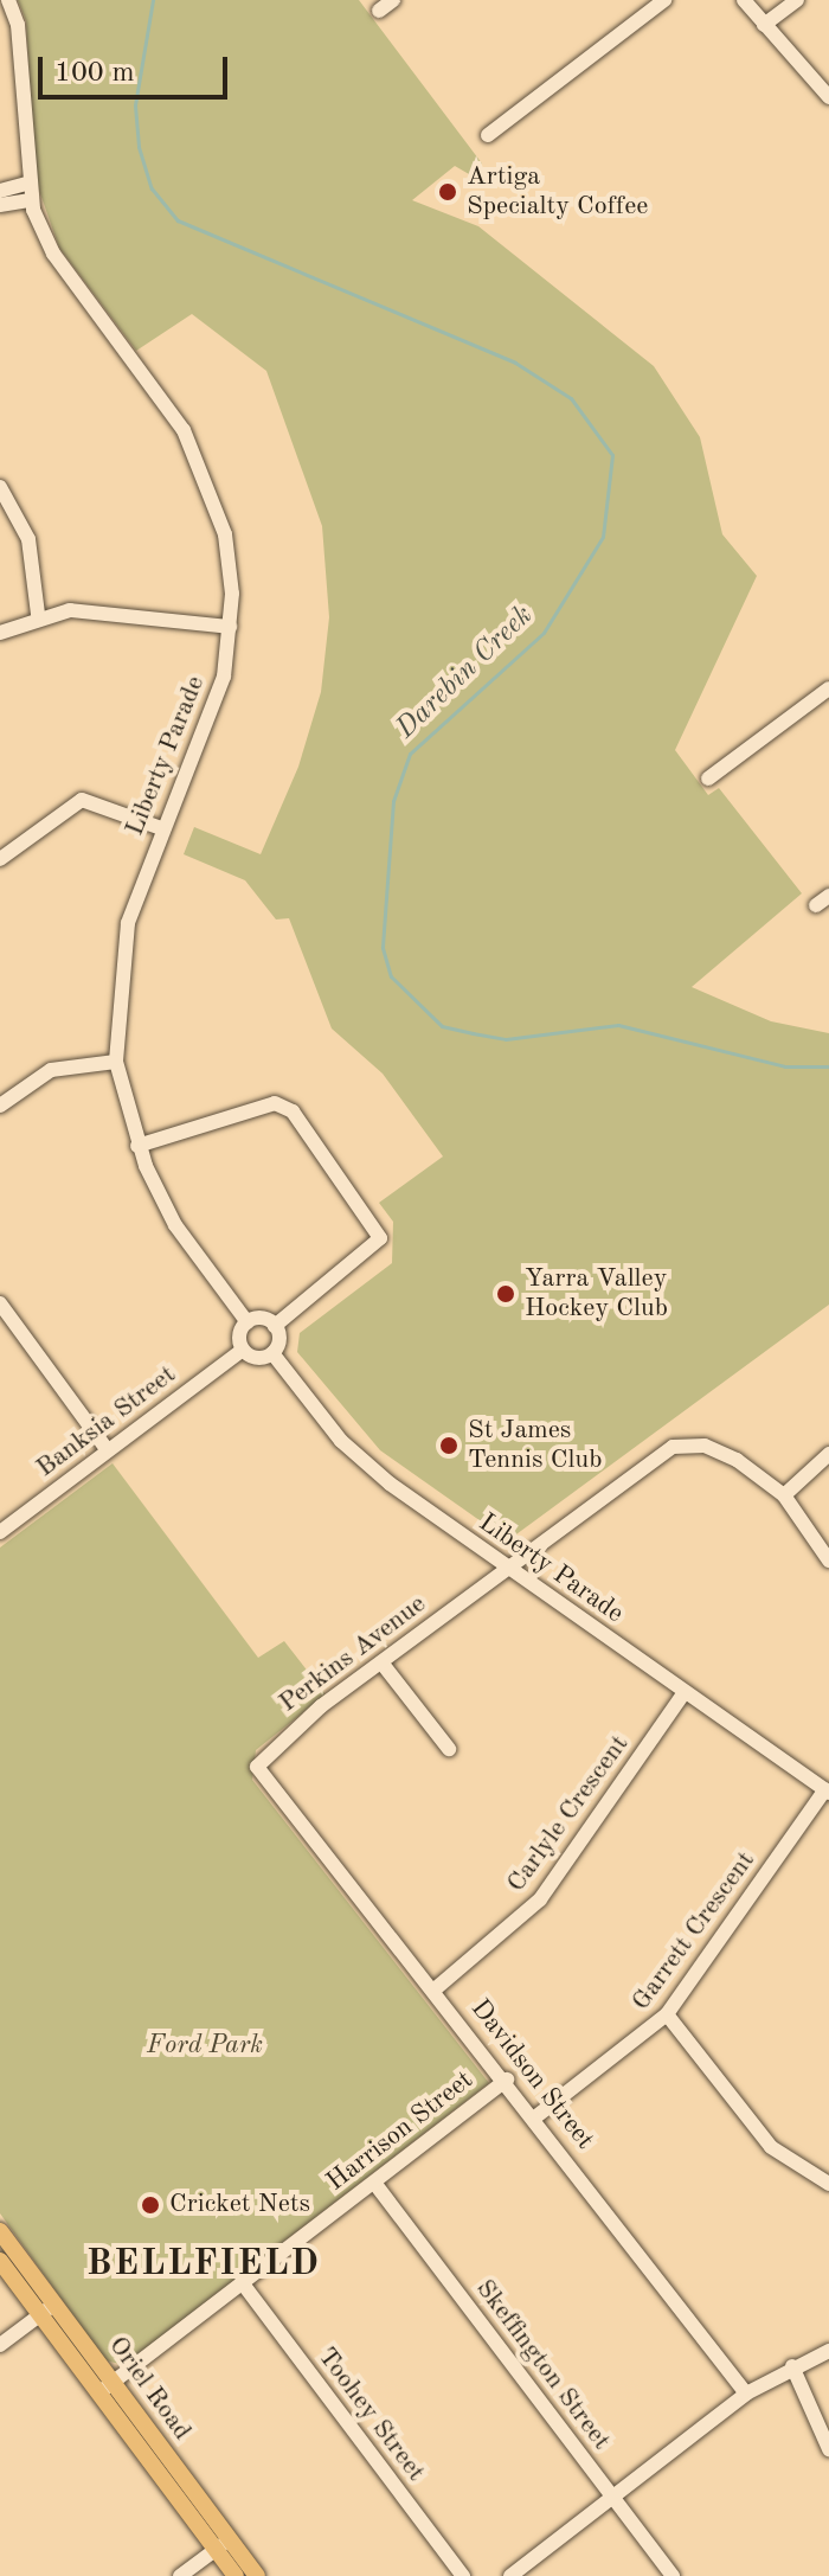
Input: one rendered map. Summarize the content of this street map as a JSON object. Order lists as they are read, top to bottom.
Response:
{
  "streets": {
    "main road": ["Oriel Road"],
    "street": [
      "Liberty Parade",
      "Banksia Street",
      "Perkins Avenue",
      "Carlyle Crescent",
      "Garrett Crescent",
      "Davidson Street",
      "Harrison Street",
      "Skeffington Street",
      "Toohey Street"
    ]
  },
  "crossings": [
    ["Liberty Parade", "Perkins Avenue"],
    ["Liberty Parade", "Carlyle Crescent"],
    ["Liberty Parade", "Garrett Crescent"],
    ["Perkins Avenue", "Davidson Street"],
    ["Carlyle Crescent", "Davidson Street"],
    ["Garrett Crescent", "Davidson Street"],
    ["Davidson Street", "Harrison Street"],
    ["Harrison Street", "Skeffington Street"],
    ["Harrison Street", "Oriel Road"],
    ["Harrison Street", "Toohey Street"]
  ],
  "districts": ["BELLFIELD"],
  "water": ["Darebin Creek"],
  "parks": ["Ford Park"],
  "places": [
    "Artiga Specialty Coffee",
    "Yarra Valley Hockey Club",
    "St James Tennis Club",
    "Cricket Nets"
  ],
  "scale_bar": "100 m"
}
